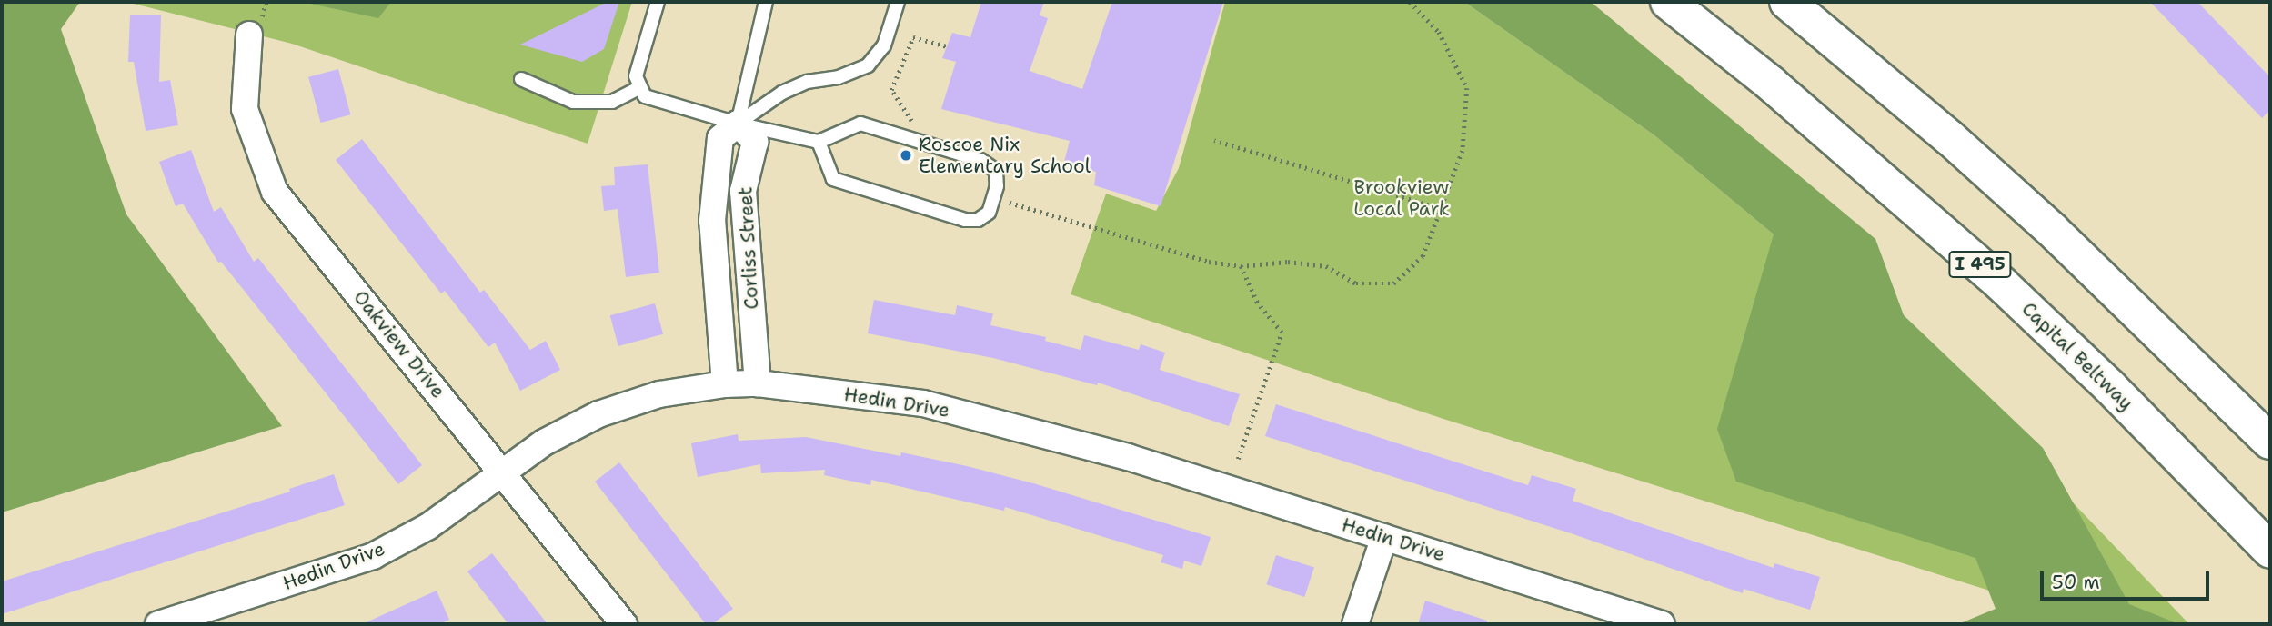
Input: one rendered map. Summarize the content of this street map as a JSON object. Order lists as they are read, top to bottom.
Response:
{
  "streets": {
    "highway": ["I 495", "Capital Beltway"],
    "street": ["Corliss Street", "Oakview Drive", "Hedin Drive"]
  },
  "crossings": [
    ["Corliss Street", "Hedin Drive"],
    ["Oakview Drive", "Hedin Drive"]
  ],
  "parks": ["Brookview Local Park"],
  "places": ["Roscoe Nix Elementary School"],
  "scale_bar": "50 m"
}
